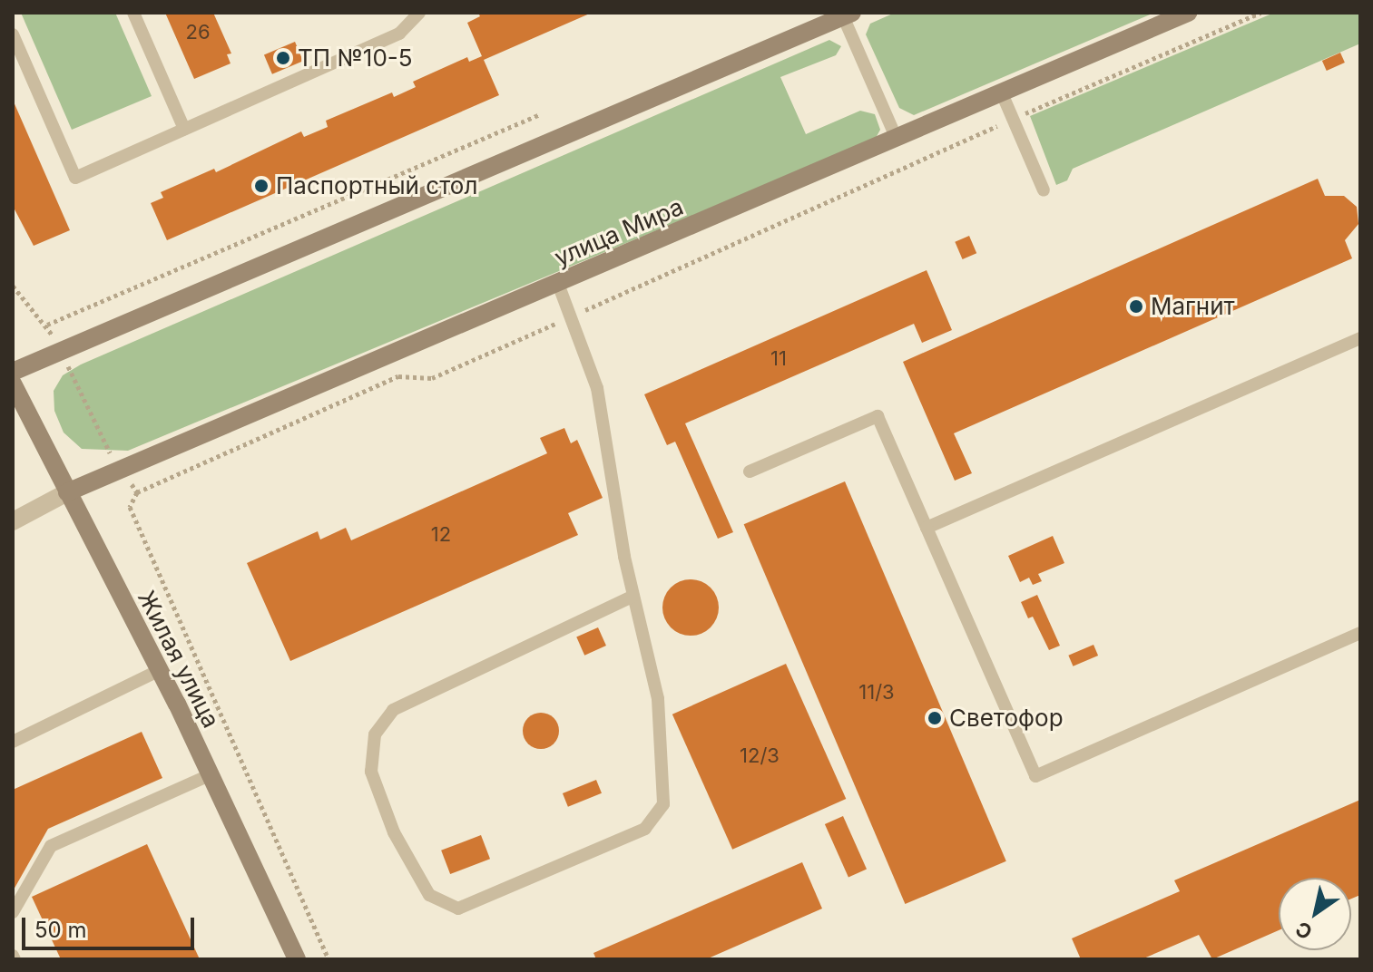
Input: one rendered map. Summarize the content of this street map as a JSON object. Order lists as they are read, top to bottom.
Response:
{
  "streets": {
    "main road": ["улица Мира", "Жилая улица"]
  },
  "crossings": [
    ["улица Мира", "Жилая улица"]
  ],
  "places": [
    "ТП №10-5",
    "Паспортный стол",
    "Магнит",
    "Светофор"
  ],
  "house_numbers": [
    "26",
    "11",
    "12",
    "11/3",
    "12/3"
  ],
  "scale_bar": "50 m",
  "north": "bottom left"
}
